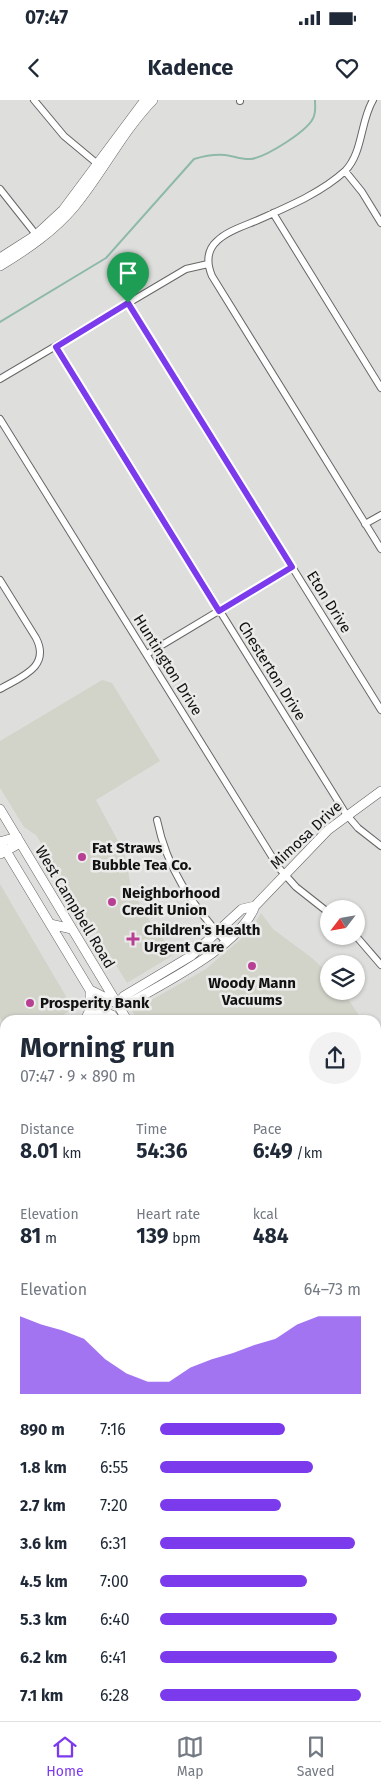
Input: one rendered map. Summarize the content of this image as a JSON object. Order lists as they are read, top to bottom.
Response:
{
  "streets": {
    "street": [
      "Eton Drive",
      "Huntington Drive",
      "Chesterton Drive",
      "Mimosa Drive",
      "West Campbell Road"
    ]
  },
  "crossings": [
    ["Huntington Drive", "Mimosa Drive"],
    ["Chesterton Drive", "Mimosa Drive"],
    ["Mimosa Drive", "West Campbell Road"]
  ],
  "places": {
    "other": [
      "Fat Straws Bubble Tea Co.",
      "Neighborhood Credit Union",
      "Woody Mann Vacuums",
      "Prosperity Bank"
    ],
    "health": ["Children's Health Urgent Care"]
  },
  "north": "bottom left",
  "page": {
    "status": "07:47",
    "header": "Kadence",
    "heading": ["Morning run", "07:47 · 9 × 890 m"],
    "stats": [
      ["Distance", "8.01 km"],
      ["Time", "54:36"],
      ["Pace", "6:49 /km"],
      ["Elevation", "81 m"],
      ["Heart rate", "139 bpm"],
      ["kcal", "484"]
    ],
    "chart": ["Elevation", "64–73 m"],
    "list": [
      {
        "name": "890 m",
        "note": "7:16"
      },
      {
        "name": "1.8 km",
        "note": "6:55"
      },
      {
        "name": "2.7 km",
        "note": "7:20"
      },
      {
        "name": "3.6 km",
        "note": "6:31"
      },
      {
        "name": "4.5 km",
        "note": "7:00"
      },
      {
        "name": "5.3 km",
        "note": "6:40"
      },
      {
        "name": "6.2 km",
        "note": "6:41"
      },
      {
        "name": "7.1 km",
        "note": "6:28"
      }
    ],
    "tabs": ["Home", "Map", "Saved"]
  }
}
